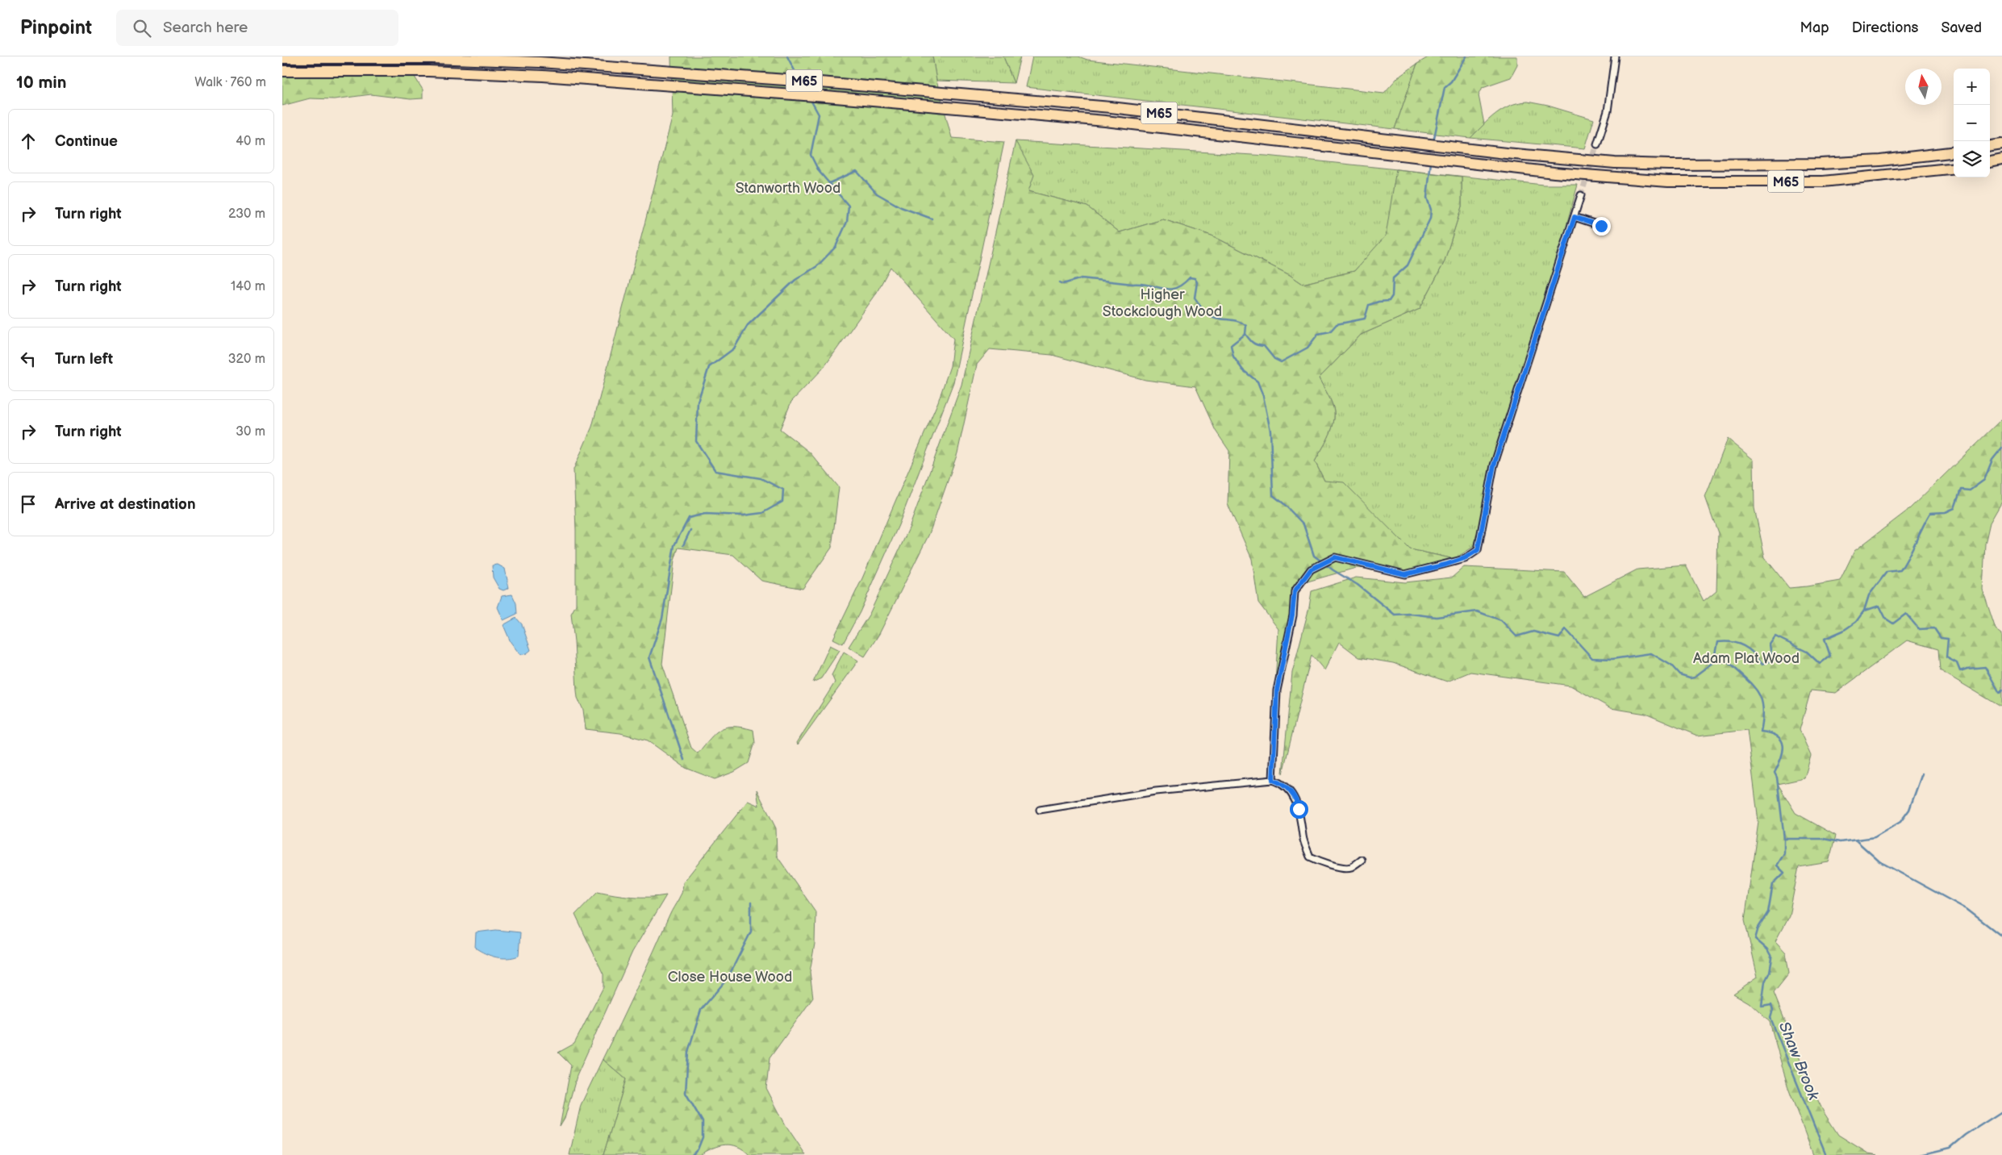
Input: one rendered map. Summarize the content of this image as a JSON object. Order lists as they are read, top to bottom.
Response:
{
  "streets": {
    "highway": ["M65"]
  },
  "water": ["Shaw Brook"],
  "parks": [
    "Stanworth Wood",
    "Higher Stockclough Wood",
    "Adam Plat Wood",
    "Close House Wood"
  ],
  "north": "top",
  "page": {
    "header": "Pinpoint",
    "search": "Search here",
    "nav": ["Map", "Directions", "Saved"],
    "heading": ["10 min", "Walk · 760 m"],
    "map_buttons": ["+", "−"],
    "list": [
      ["Continue", "40 m"],
      ["Turn right", "230 m"],
      ["Turn right", "140 m"],
      ["Turn left", "320 m"],
      ["Turn right", "30 m"],
      "Arrive at destination"
    ]
  }
}
